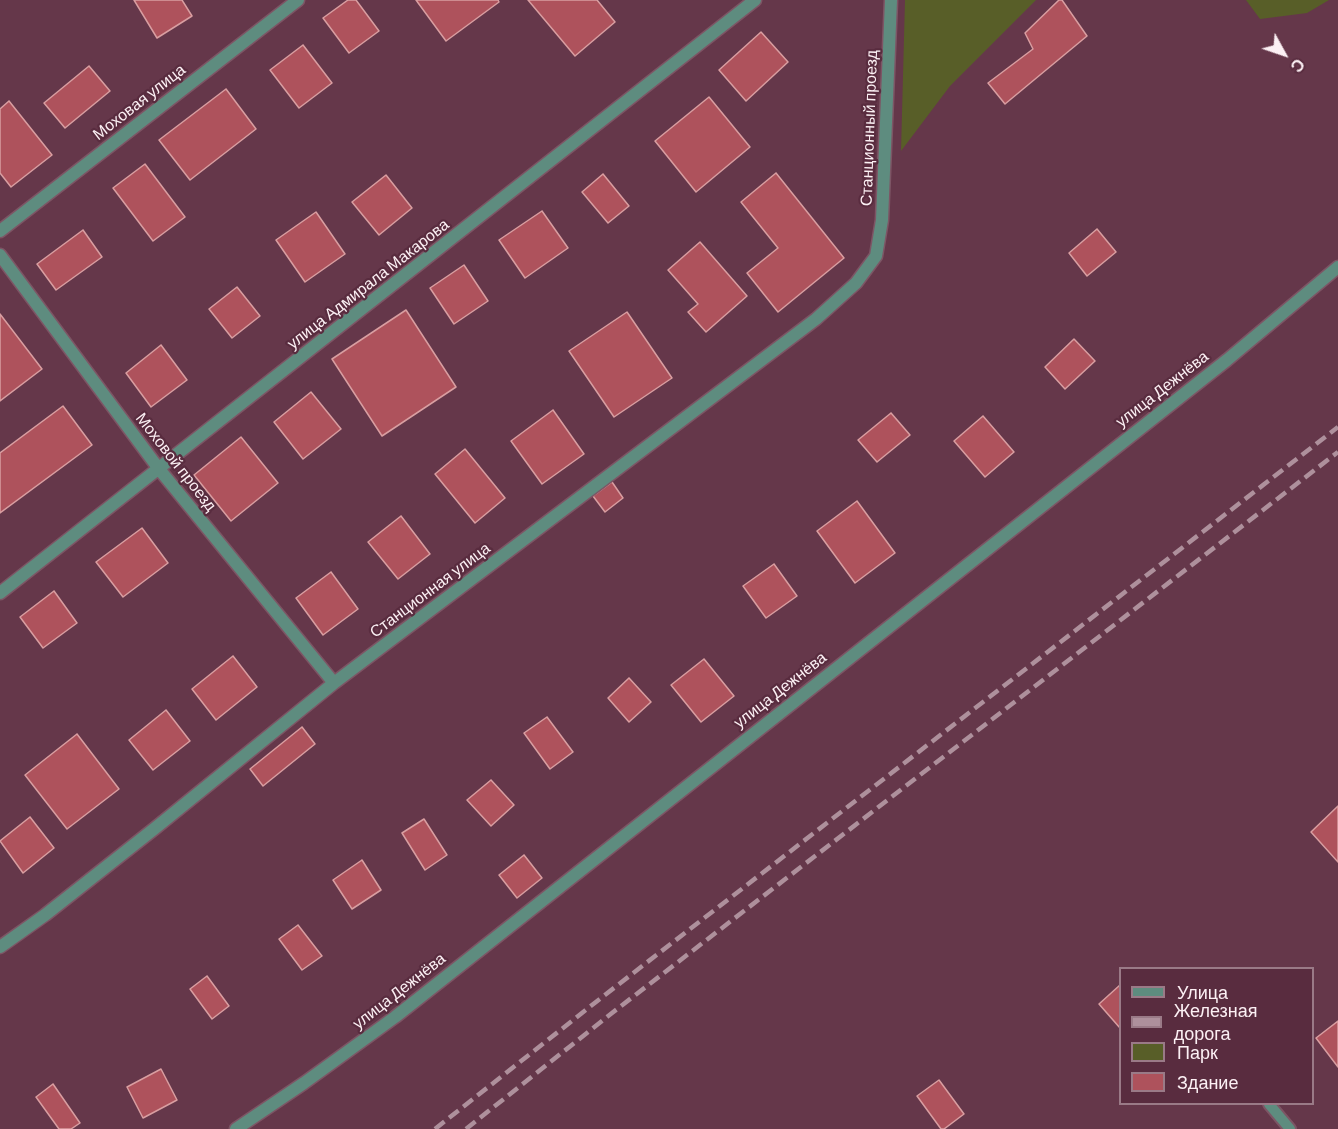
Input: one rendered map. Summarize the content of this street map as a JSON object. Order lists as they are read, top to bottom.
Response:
{
  "streets": {
    "street": [
      "Моховая улица",
      "Станционный проезд",
      "улица Адмирала Макарова",
      "улица Дежнёва",
      "Моховой проезд",
      "Станционная улица"
    ]
  },
  "crossings": [
    ["Станционный проезд", "Станционная улица"],
    ["улица Адмирала Макарова", "Моховой проезд"],
    ["Моховой проезд", "Станционная улица"]
  ],
  "legend": [
    "Улица",
    "Железная дорога",
    "Парк",
    "Здание"
  ],
  "north": "bottom right"
}
